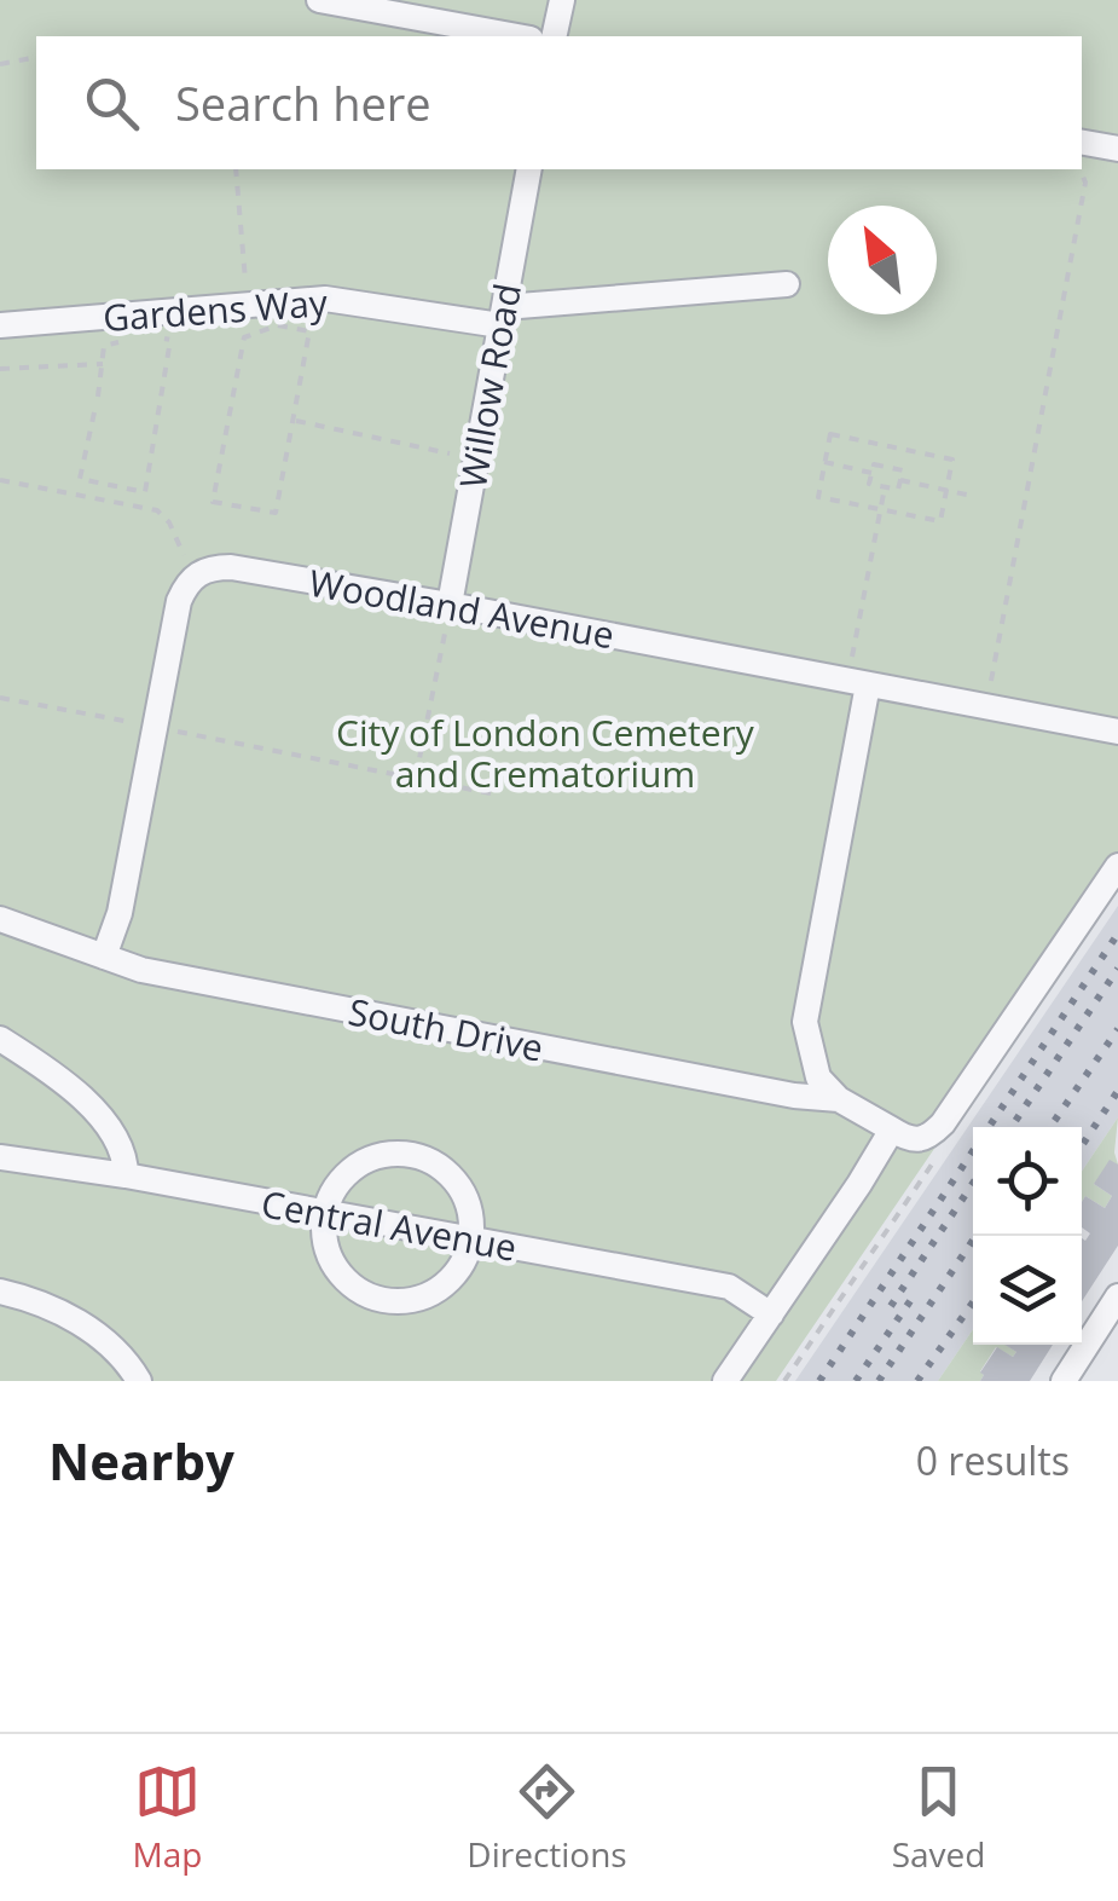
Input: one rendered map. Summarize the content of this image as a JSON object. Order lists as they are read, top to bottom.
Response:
{
  "streets": {
    "street": [
      "Gardens Way",
      "Willow Road",
      "Woodland Avenue",
      "South Drive",
      "Central Avenue"
    ]
  },
  "crossings": [
    ["Gardens Way", "Willow Road"],
    ["Willow Road", "Woodland Avenue"]
  ],
  "parks": ["City of London Cemetery and Crematorium"],
  "north": "top left",
  "page": {
    "search": "Search here",
    "heading": ["Nearby", "0 results"],
    "nav": ["Map", "Directions", "Saved"]
  }
}
